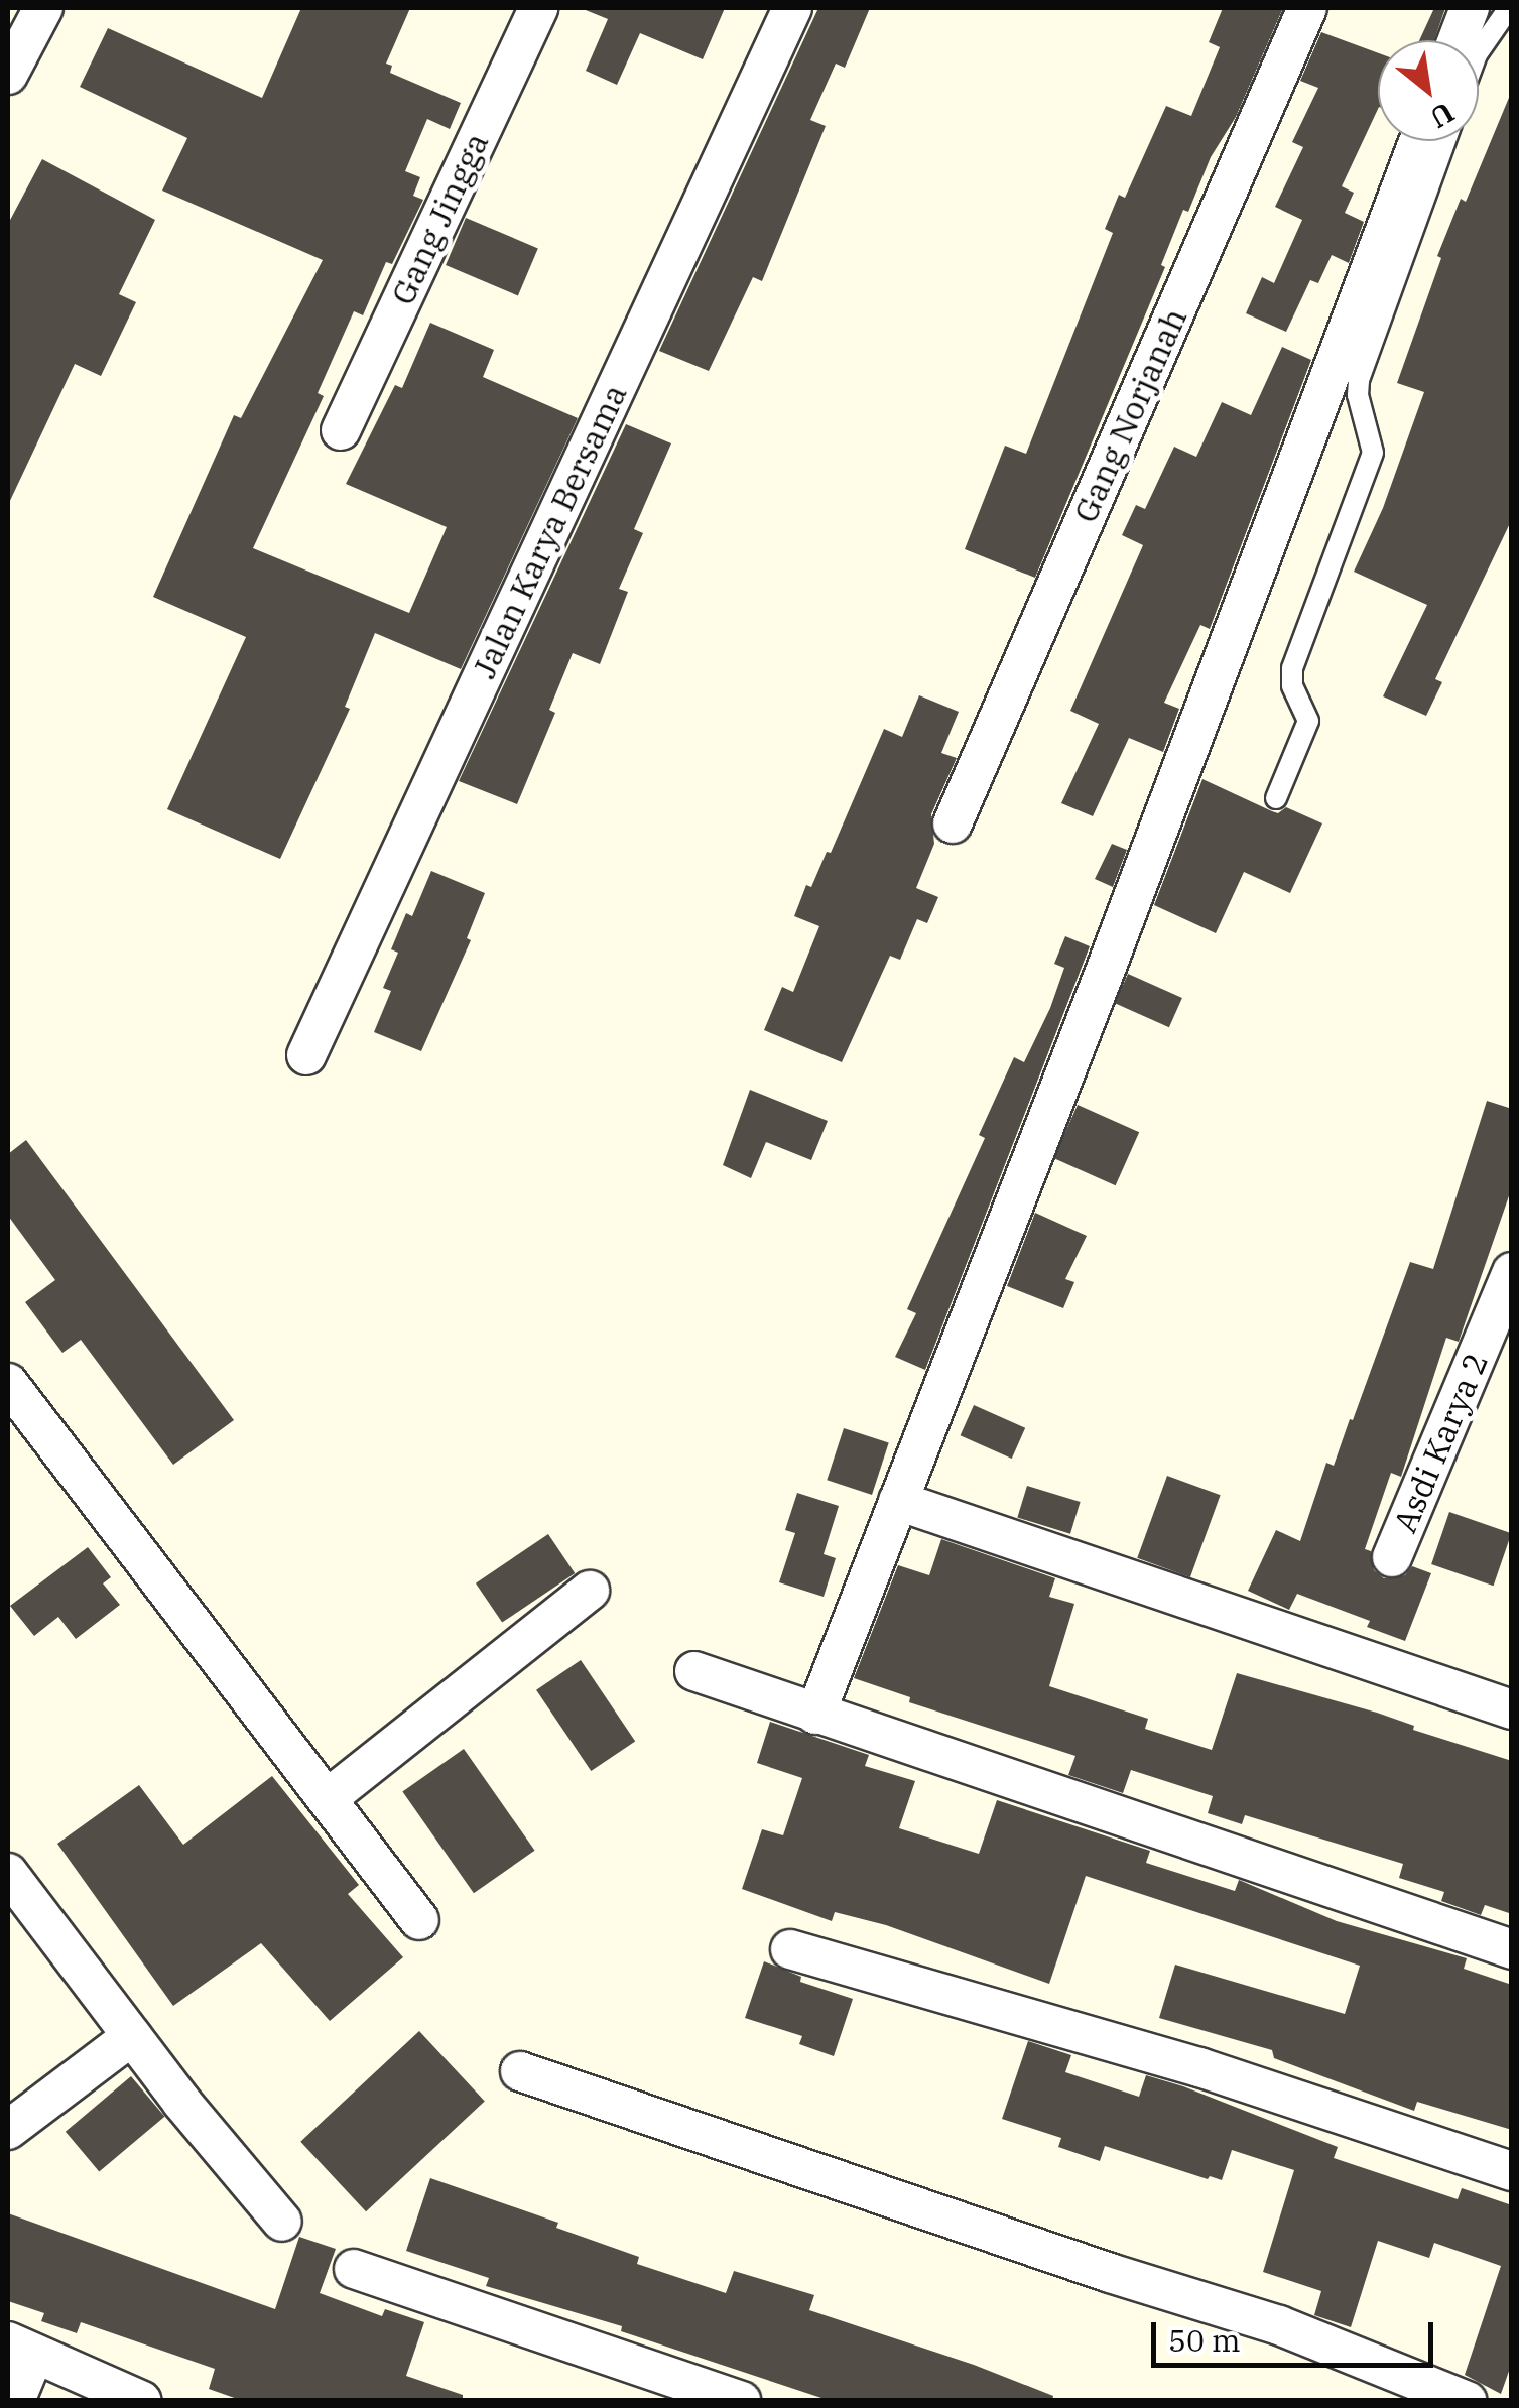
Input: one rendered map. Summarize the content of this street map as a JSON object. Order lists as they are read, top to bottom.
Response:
{
  "streets": {
    "street": [
      "Gang Jingga",
      "Gang Norjanah",
      "Jalan Karya Bersama",
      "Asdi Karya 2"
    ]
  },
  "scale_bar": "50 m",
  "north": "bottom right"
}
